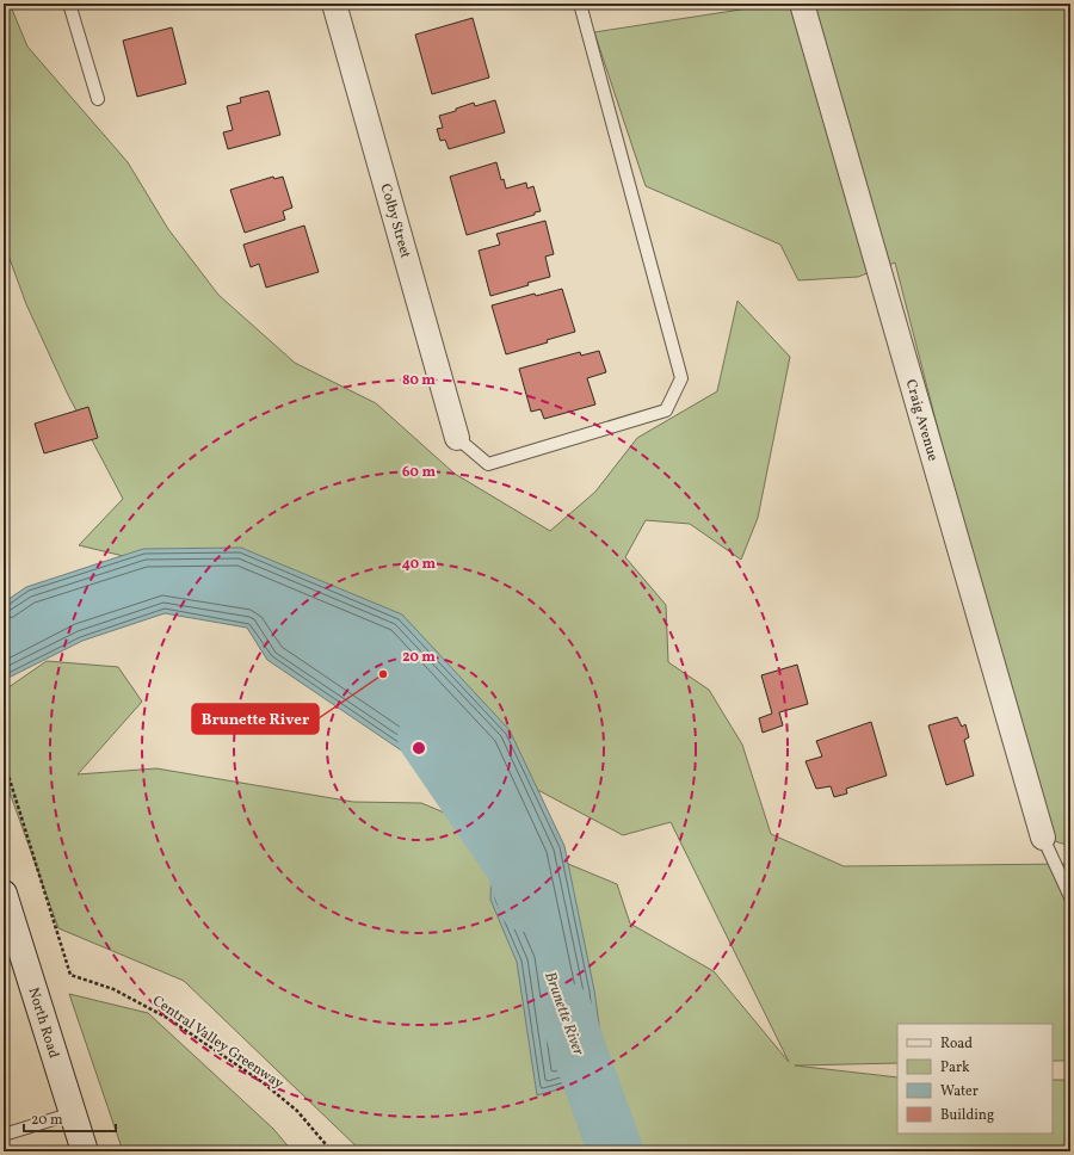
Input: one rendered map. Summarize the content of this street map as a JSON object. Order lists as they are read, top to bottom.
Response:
{
  "streets": {
    "main road": ["North Road"],
    "street": ["Colby Street", "Craig Avenue"],
    "path": ["Central Valley Greenway"]
  },
  "water": ["Brunette River"],
  "places": ["Brunette River"],
  "legend": [
    "Road",
    "Park",
    "Water",
    "Building"
  ],
  "scale_bar": "20 m",
  "rings": [
    "80 m",
    "60 m",
    "40 m",
    "20 m"
  ]
}
